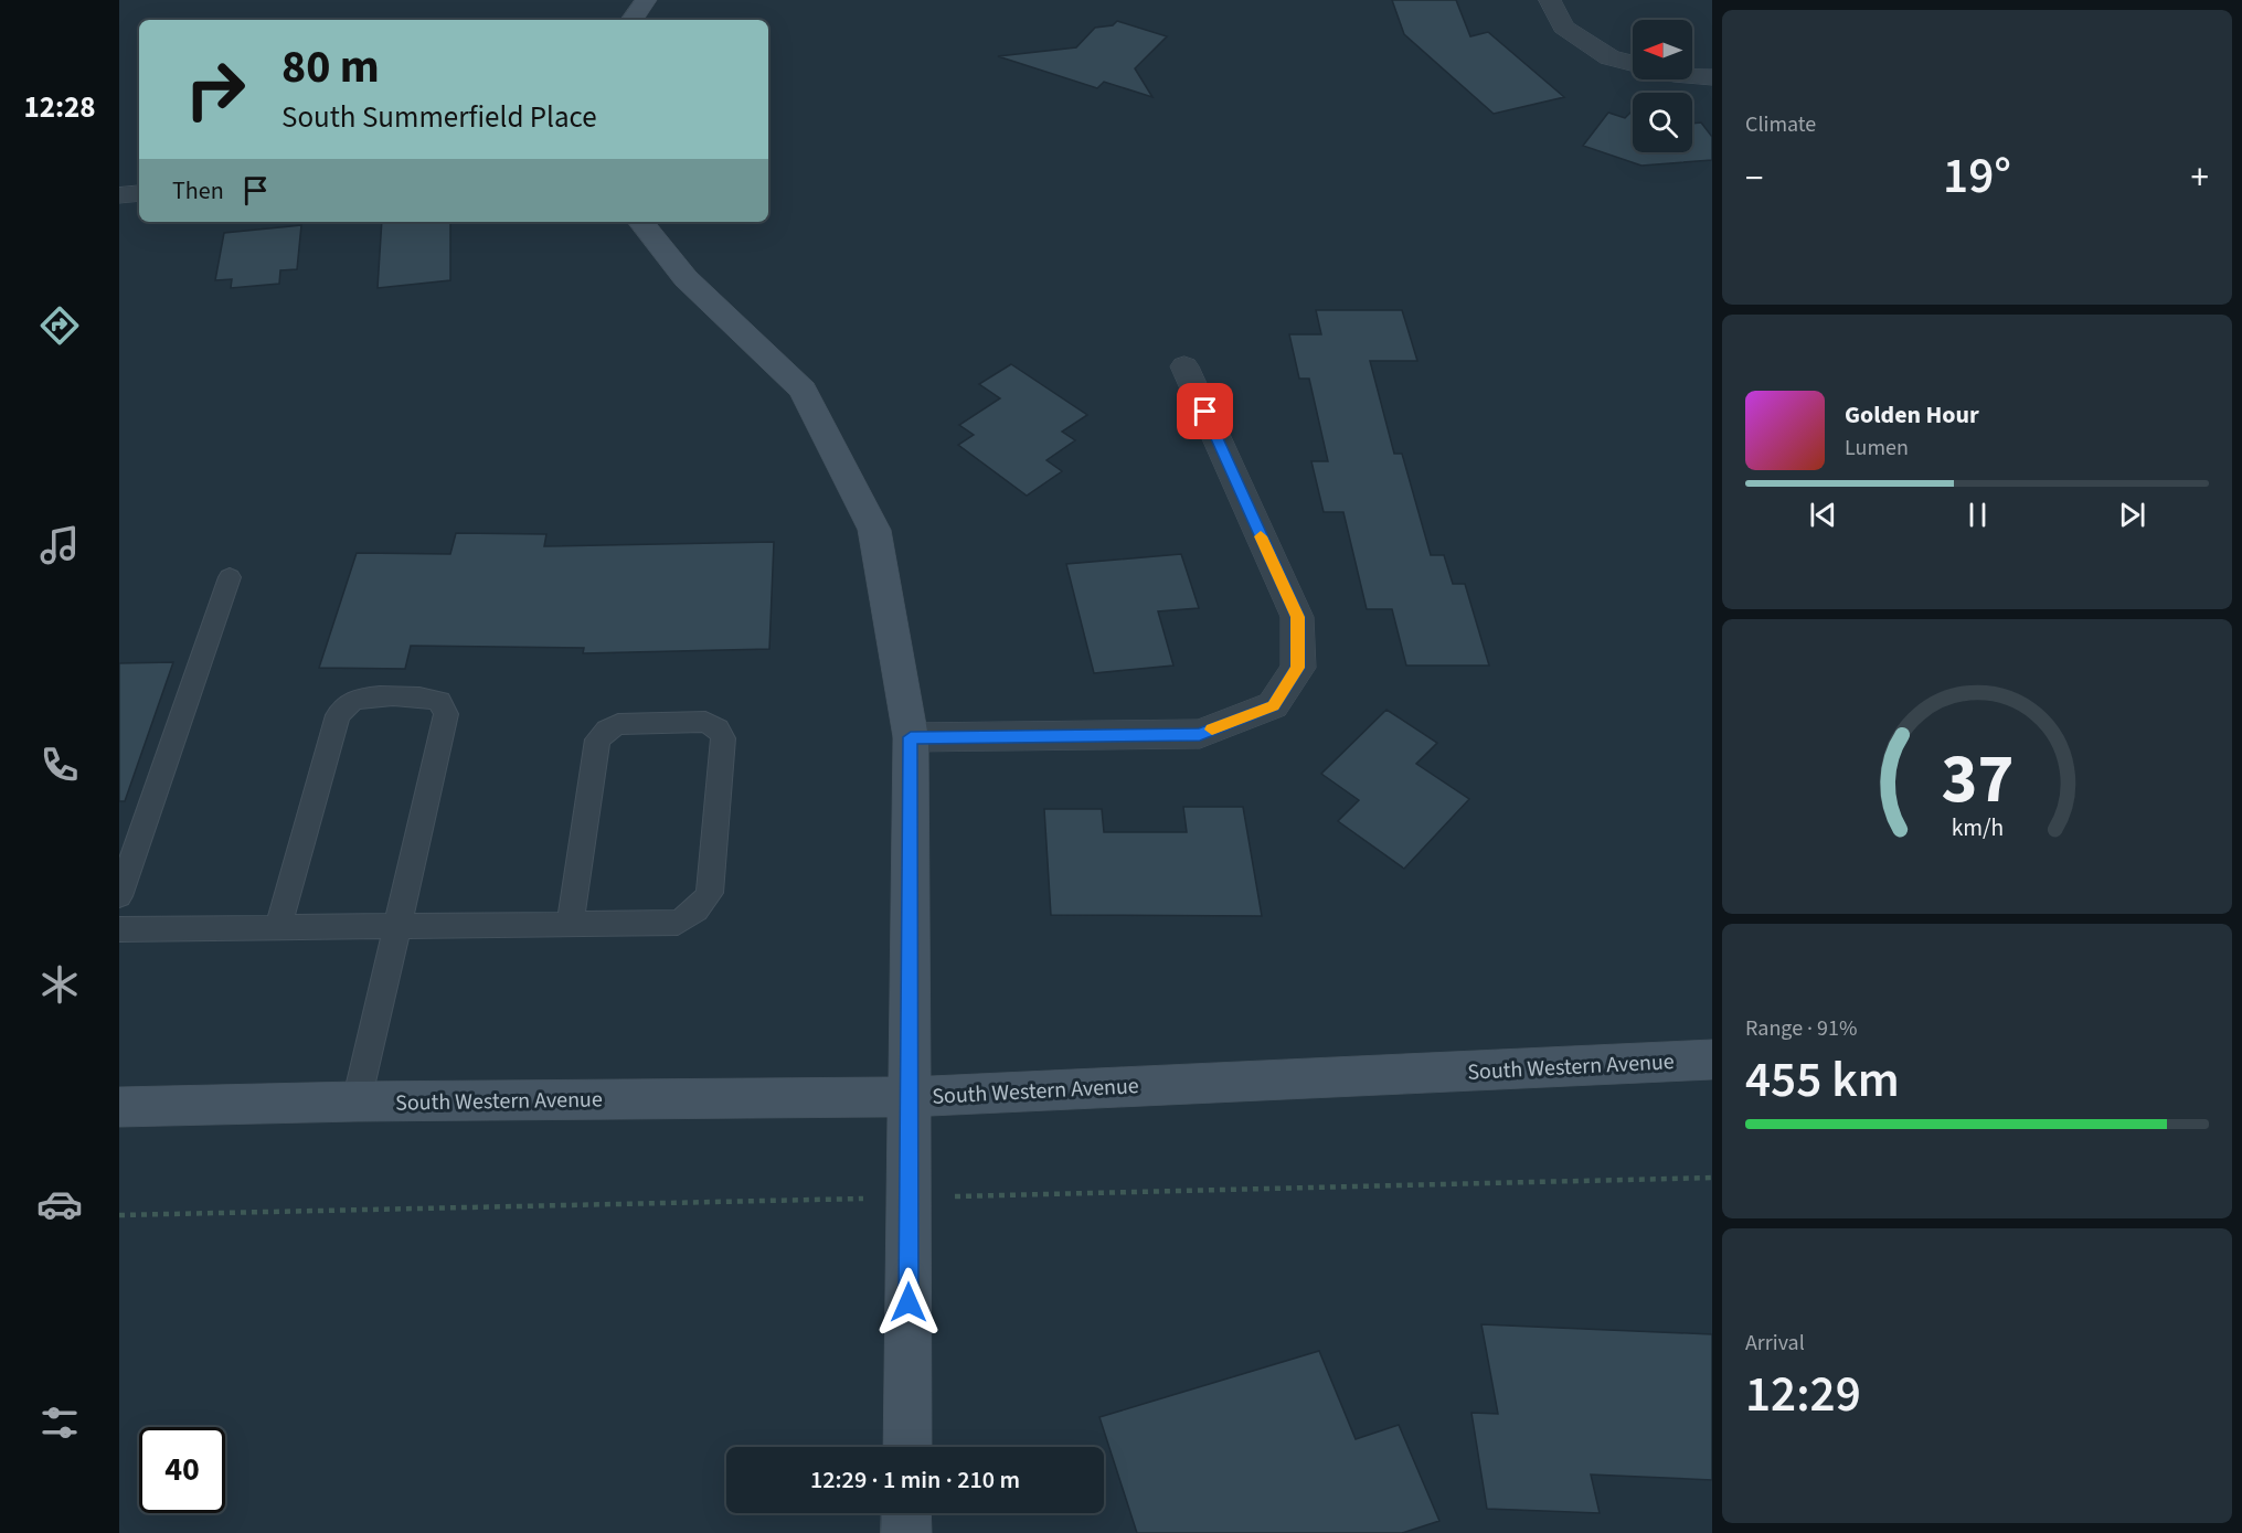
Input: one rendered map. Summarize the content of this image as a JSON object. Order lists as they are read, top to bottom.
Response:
{
  "streets": {
    "street": ["South Western Avenue"]
  },
  "north": "left",
  "page": {
    "tabs": "12:28",
    "tile": [
      "Climate",
      ["Range · 91%", "455 km"],
      ["Arrival", "12:29"]
    ],
    "turn": ["80 m", "South Summerfield Place"],
    "heat": ["−", "19°", "+"],
    "then": "Then",
    "song": ["Golden Hour", "Lumen"],
    "limit": "40",
    "trip": "12:29 · 1 min · 210 m",
    "gauge": ["37", "km/h"]
  }
}
